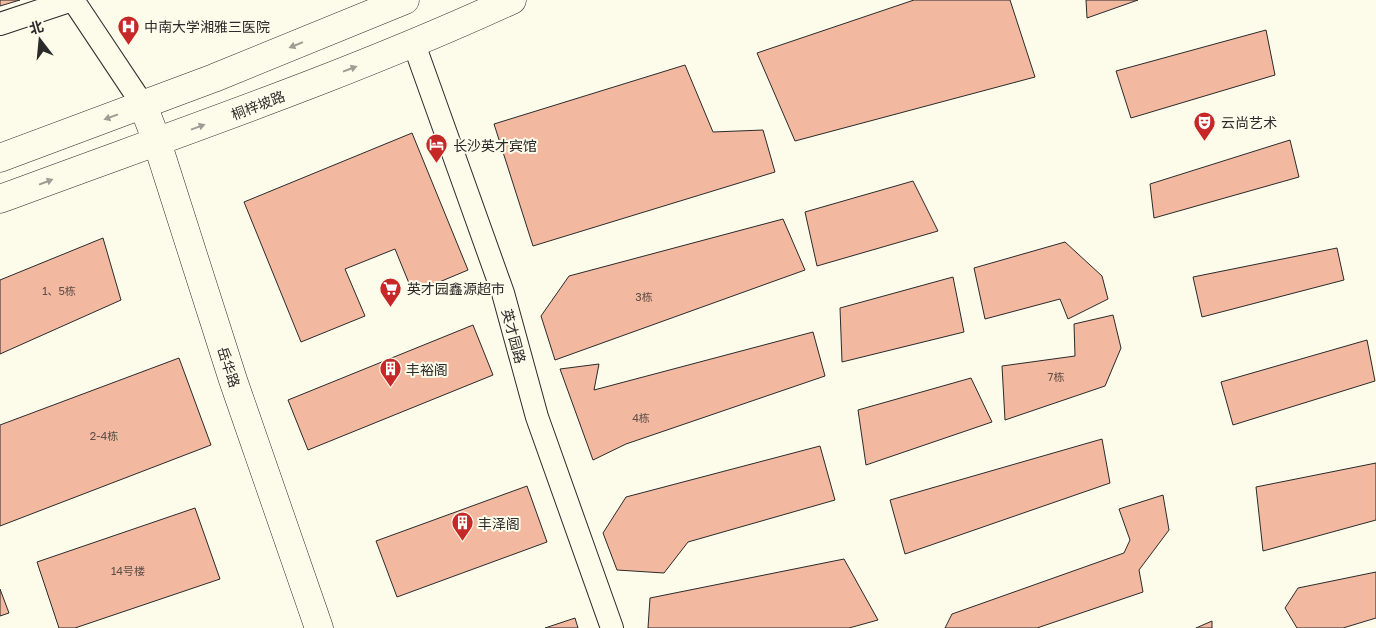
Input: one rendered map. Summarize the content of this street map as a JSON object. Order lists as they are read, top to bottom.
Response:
{
  "streets": {
    "main road": ["桐梓坡路", "岳华路"],
    "street": ["英才园路"]
  },
  "crossings": [
    ["桐梓坡路", "英才园路"],
    ["桐梓坡路", "岳华路"]
  ],
  "places": {
    "hospital": ["中南大学湘雅三医院"],
    "theatre": ["云尚艺术"],
    "hotel": ["长沙英才宾馆"],
    "supermarket": ["英才园鑫源超市"],
    "building": ["丰裕阁", "丰泽阁"]
  },
  "house_numbers": [
    "1、5栋",
    "3栋",
    "7栋",
    "4栋",
    "2-4栋",
    "14号楼"
  ],
  "north": "top"
}
